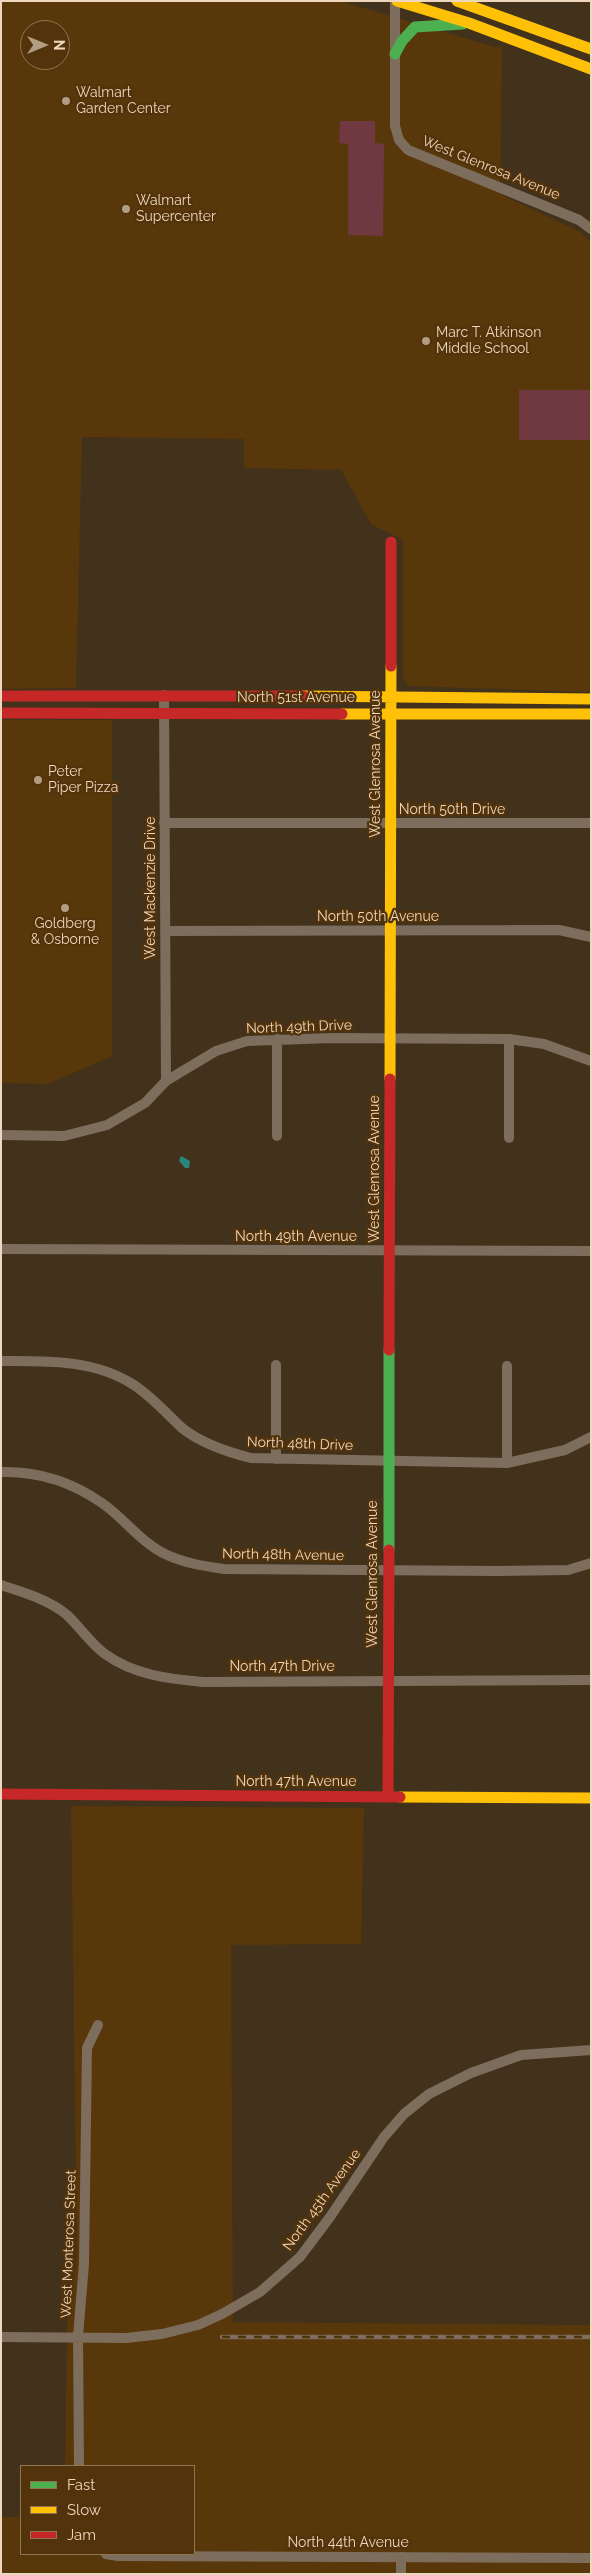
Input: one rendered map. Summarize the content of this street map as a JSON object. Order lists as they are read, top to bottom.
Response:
{
  "streets": {
    "street": [
      "West Glenrosa Avenue",
      "North 51st Avenue",
      "North 50th Drive",
      "West Mackenzie Drive",
      "North 50th Avenue",
      "North 49th Drive",
      "North 49th Avenue",
      "North 48th Drive",
      "North 48th Avenue",
      "North 47th Drive",
      "North 47th Avenue",
      "North 45th Avenue",
      "West Monterosa Street",
      "North 44th Avenue"
    ]
  },
  "crossings": [
    ["West Glenrosa Avenue", "North 51st Avenue"],
    ["West Glenrosa Avenue", "North 50th Drive"],
    ["West Glenrosa Avenue", "North 50th Avenue"],
    ["West Glenrosa Avenue", "North 49th Drive"],
    ["West Glenrosa Avenue", "North 49th Avenue"],
    ["West Glenrosa Avenue", "North 48th Drive"],
    ["West Glenrosa Avenue", "North 48th Avenue"],
    ["West Glenrosa Avenue", "North 47th Drive"],
    ["West Glenrosa Avenue", "North 47th Avenue"],
    ["North 51st Avenue", "West Mackenzie Drive"],
    ["North 50th Drive", "West Mackenzie Drive"],
    ["West Mackenzie Drive", "North 50th Avenue"],
    ["West Mackenzie Drive", "North 49th Drive"],
    ["North 45th Avenue", "West Monterosa Street"]
  ],
  "places": [
    "Walmart Garden Center",
    "Walmart Supercenter",
    "Marc T. Atkinson Middle School",
    "Peter Piper Pizza",
    "Goldberg & Osborne"
  ],
  "legend": ["Fast", "Slow", "Jam"],
  "north": "right"
}
